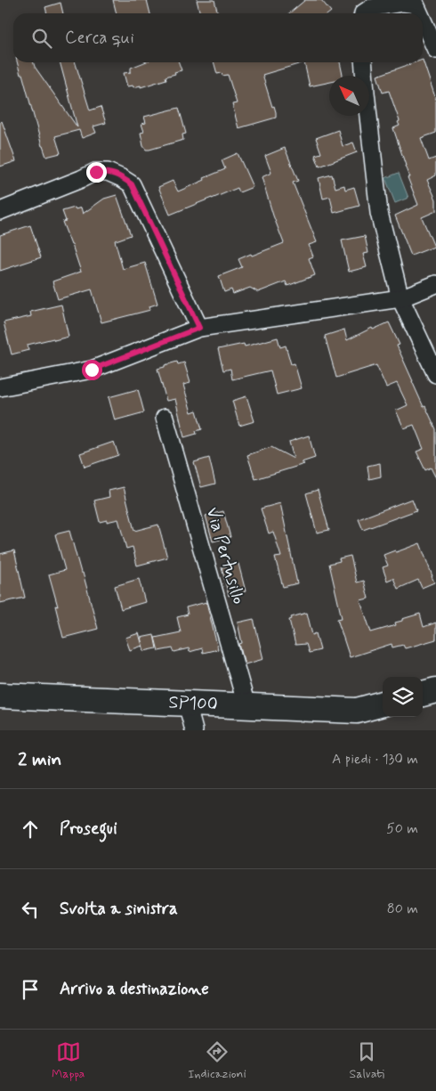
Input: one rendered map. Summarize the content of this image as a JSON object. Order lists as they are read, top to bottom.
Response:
{
  "streets": {
    "main road": ["SP100"],
    "street": ["Via Pertusillo"]
  },
  "crossings": [
    ["Via Pertusillo", "SP100"]
  ],
  "north": "top left",
  "page": {
    "search": "Cerca qui",
    "heading": ["2 min", "A piedi · 130 m"],
    "list": [
      ["Prosegui", "50 m"],
      ["Svolta a sinistra", "80 m"],
      "Arrivo a destinazione"
    ],
    "nav": ["Mappa", "Indicazioni", "Salvati"]
  }
}
